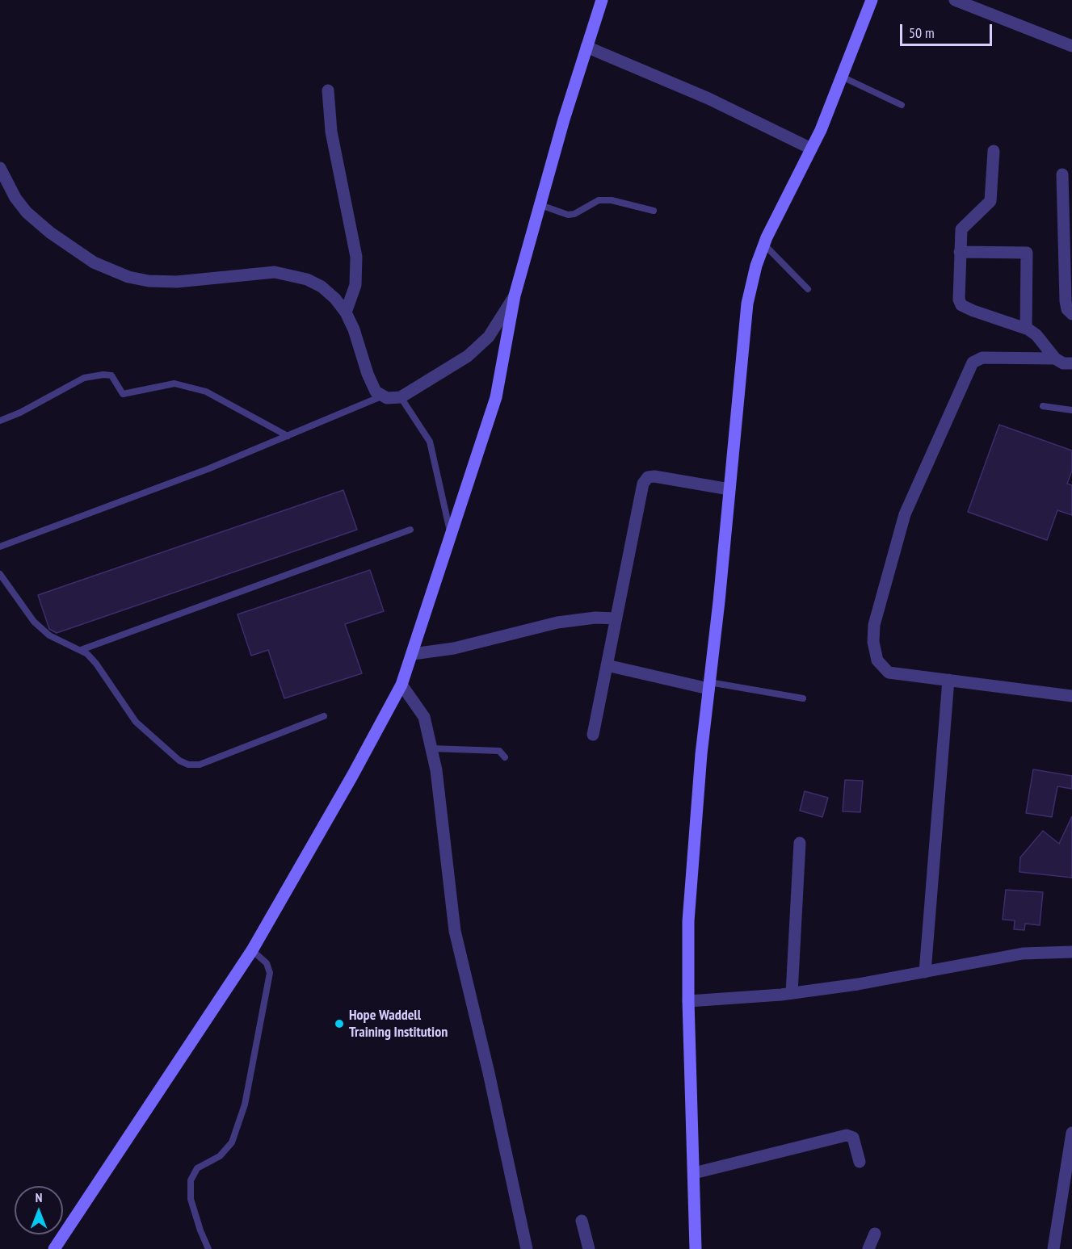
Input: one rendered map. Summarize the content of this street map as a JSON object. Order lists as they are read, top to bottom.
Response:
{
  "places": ["Hope Waddell Training Institution"],
  "scale_bar": "50 m",
  "north": "top"
}
